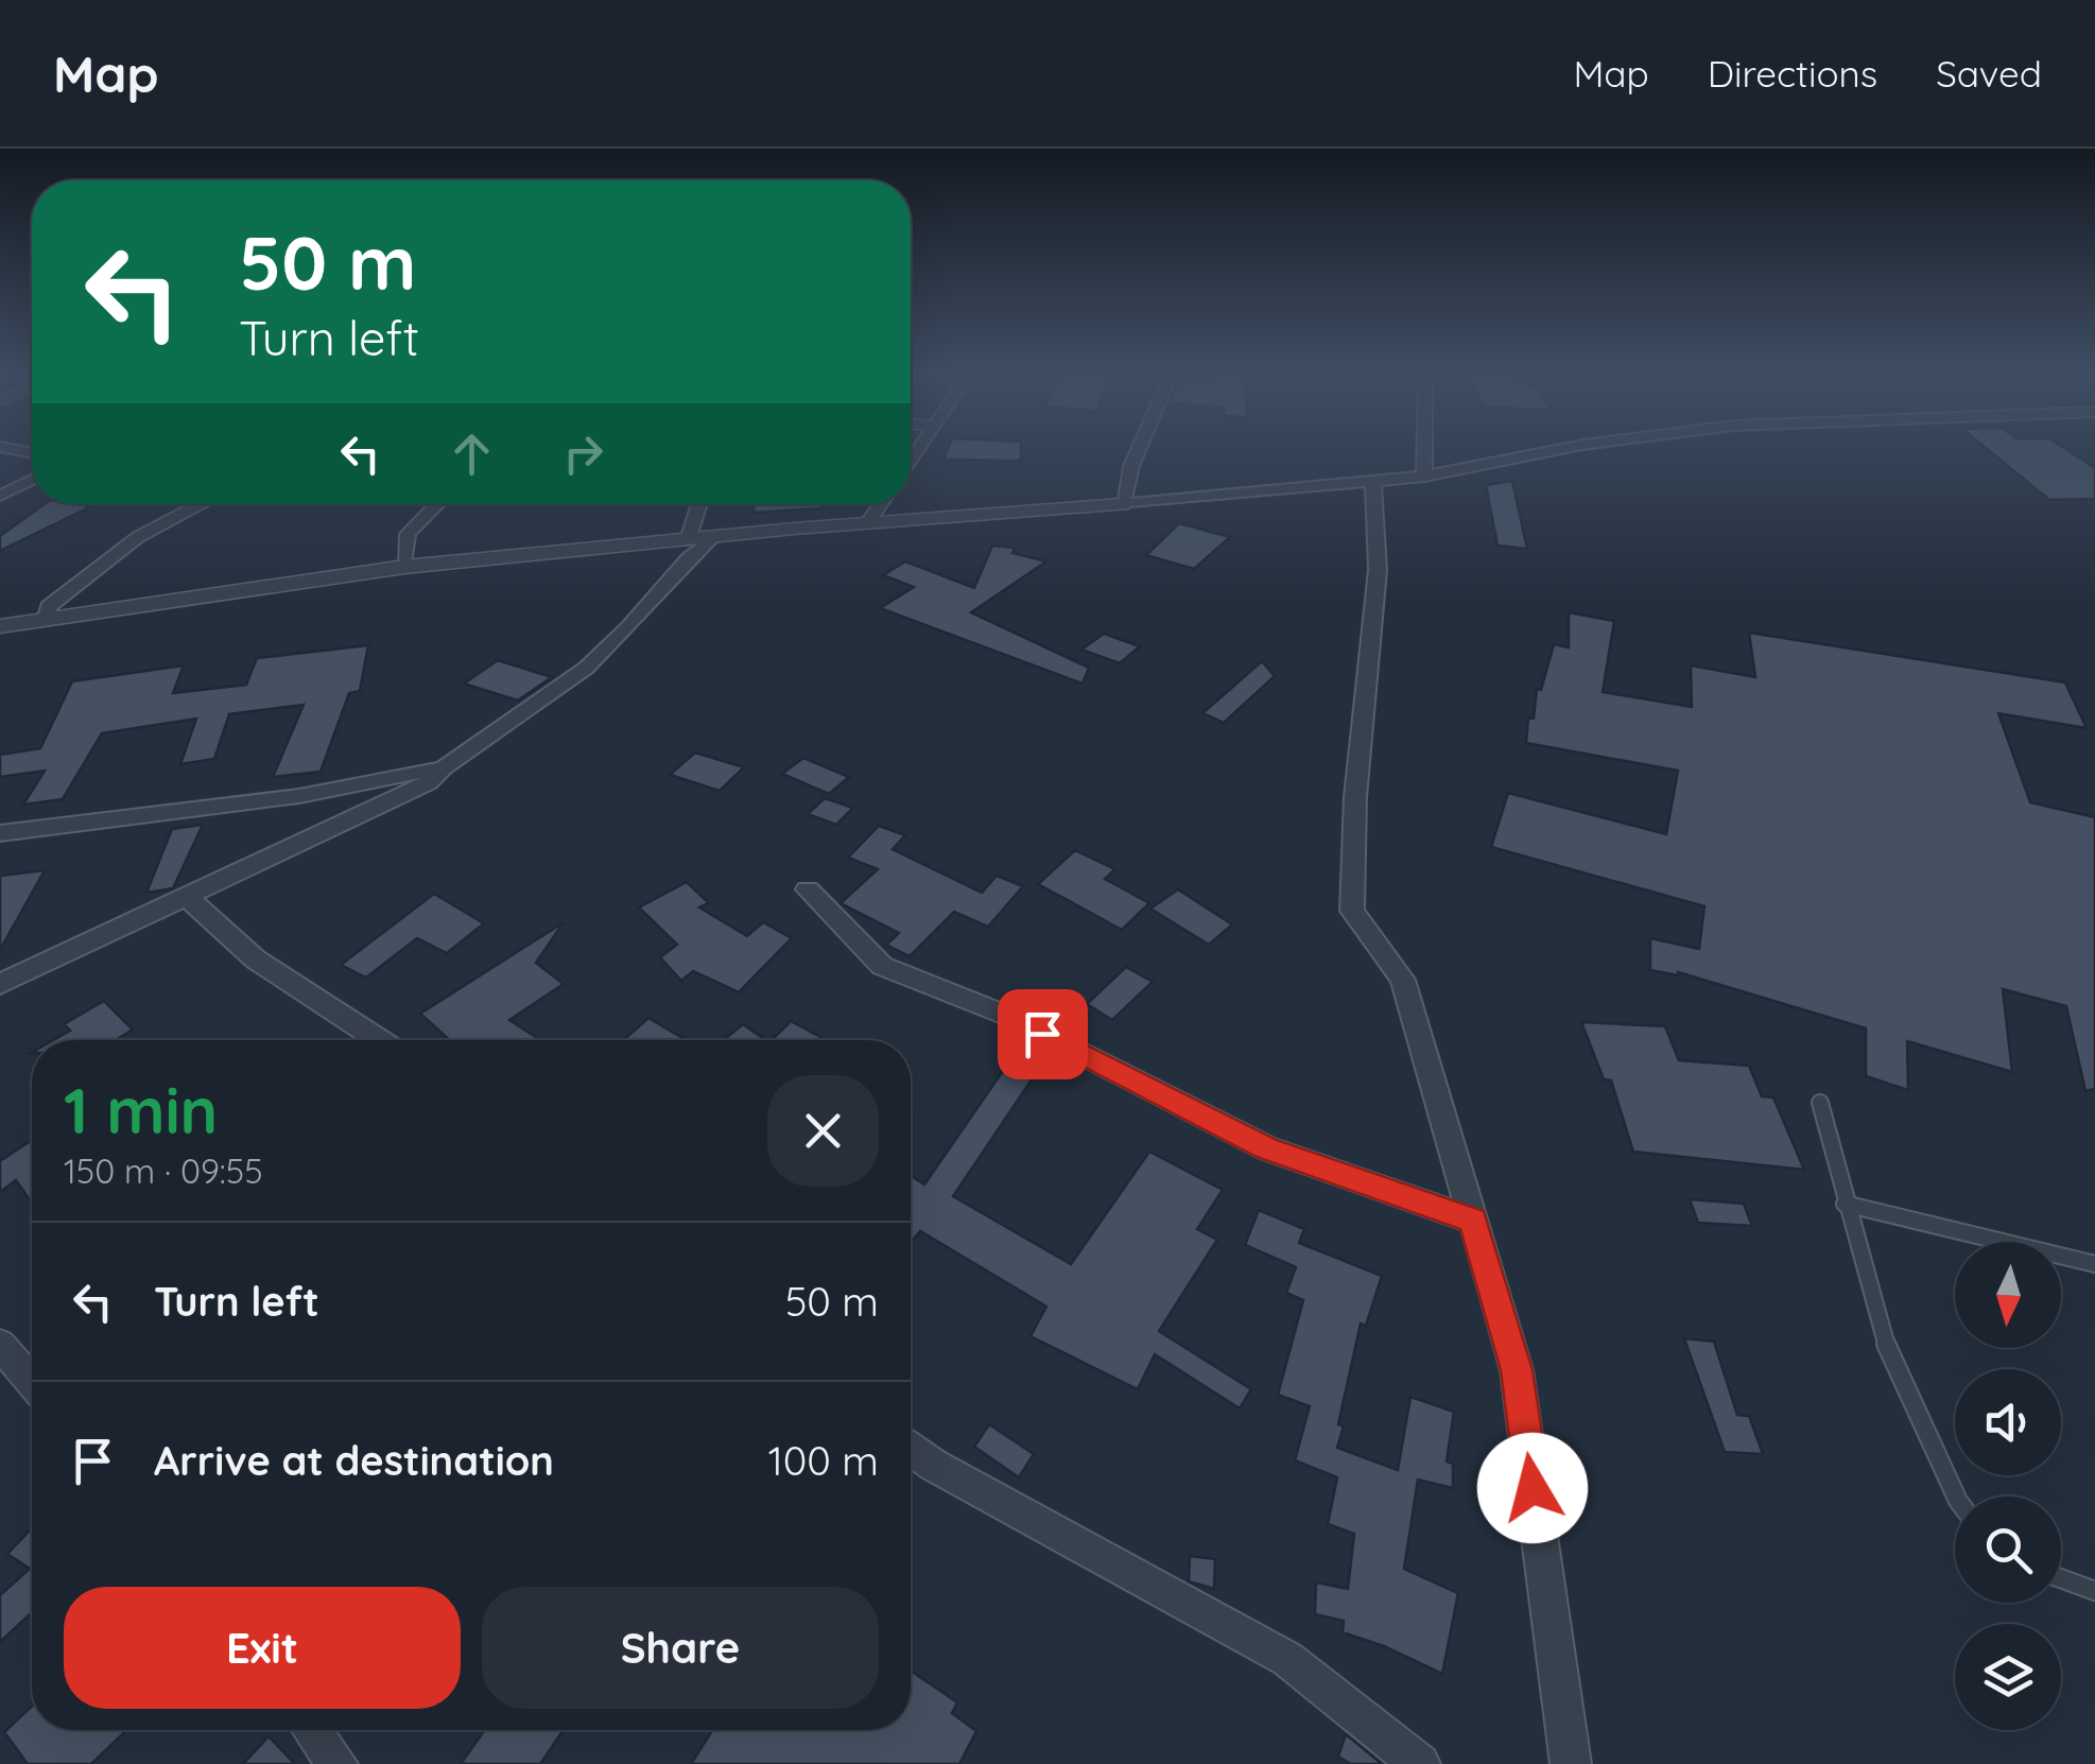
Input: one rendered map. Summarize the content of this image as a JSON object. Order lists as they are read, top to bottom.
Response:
{
  "north": "bottom",
  "page": {
    "header": "Map",
    "nav": ["Map", "Directions", "Saved"],
    "turn": ["50 m", "Turn left"],
    "heading": ["1 min", "150 m · 09:55"],
    "list": [
      {
        "name": "Turn left",
        "value": "50 m"
      },
      {
        "name": "Arrive at destination",
        "value": "100 m"
      }
    ],
    "buttons": ["Exit", "Share"]
  }
}
